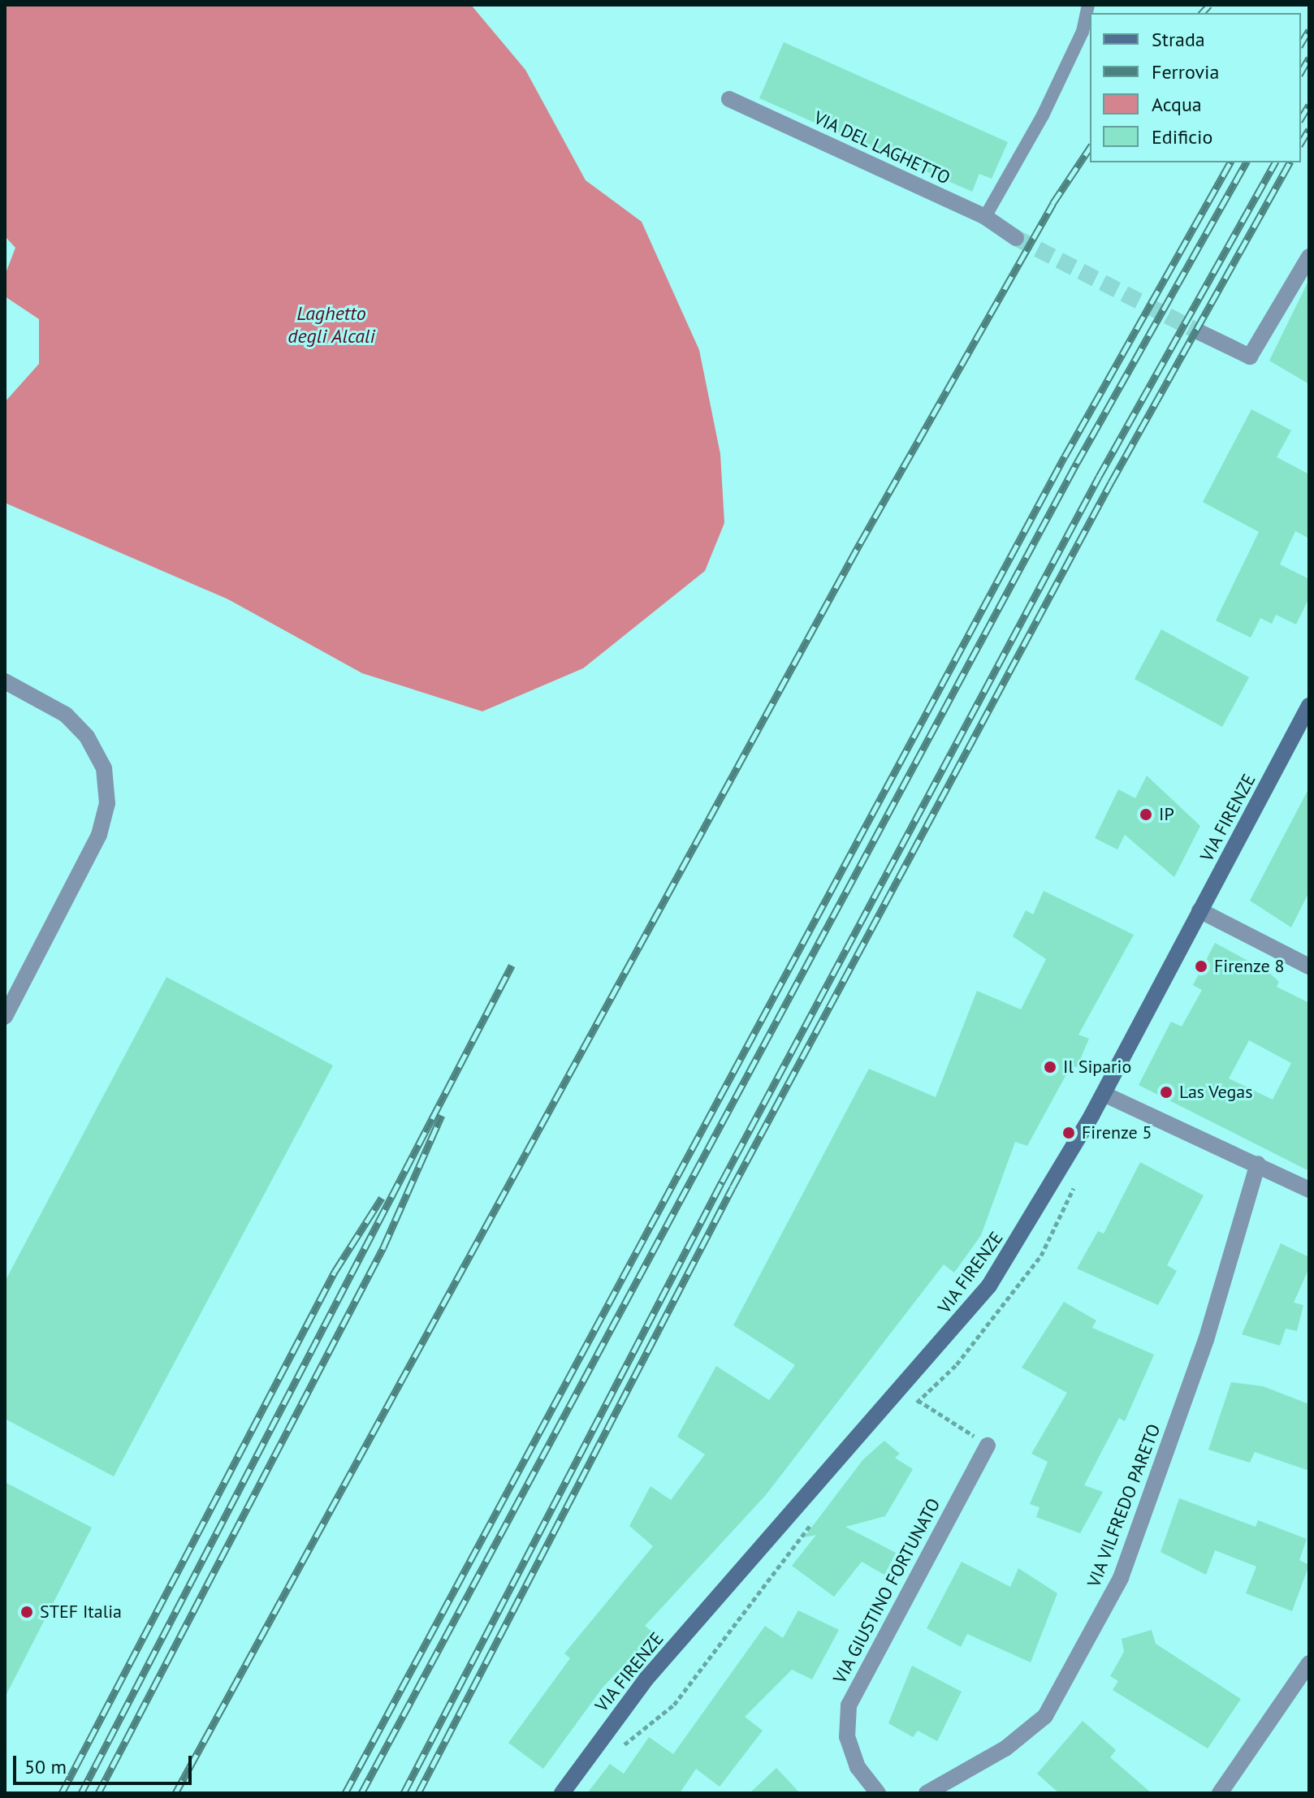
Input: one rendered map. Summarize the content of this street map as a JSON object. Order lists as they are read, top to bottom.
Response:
{
  "streets": {
    "main road": ["VIA FIRENZE"],
    "street": ["VIA DEL LAGHETTO", "VIA VILFREDO PARETO", "VIA GIUSTINO FORTUNATO"]
  },
  "water": ["Laghetto degli Alcali"],
  "places": [
    "IP",
    "Firenze 8",
    "Il Sipario",
    "Las Vegas",
    "Firenze 5",
    "STEF Italia"
  ],
  "legend": [
    "Strada",
    "Ferrovia",
    "Acqua",
    "Edificio"
  ],
  "scale_bar": "50 m"
}
